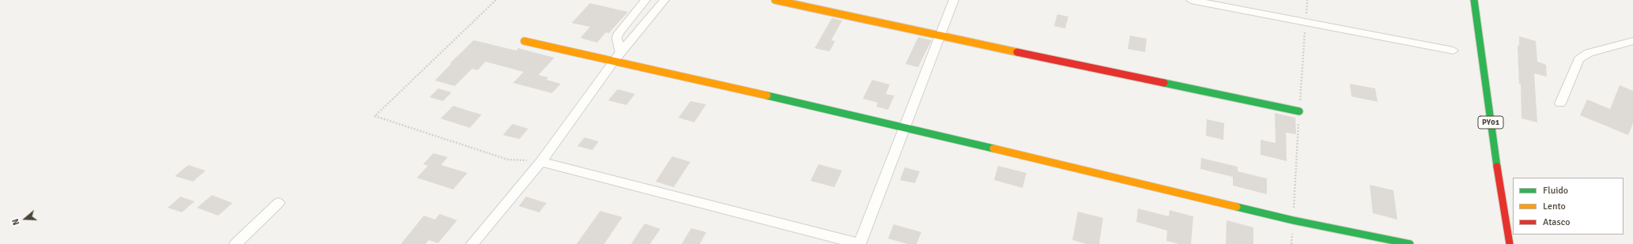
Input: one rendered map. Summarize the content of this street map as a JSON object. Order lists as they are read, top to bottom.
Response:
{
  "streets": {
    "main road": ["PY01"]
  },
  "legend": ["Fluido", "Lento", "Atasco"],
  "north": "left"
}
